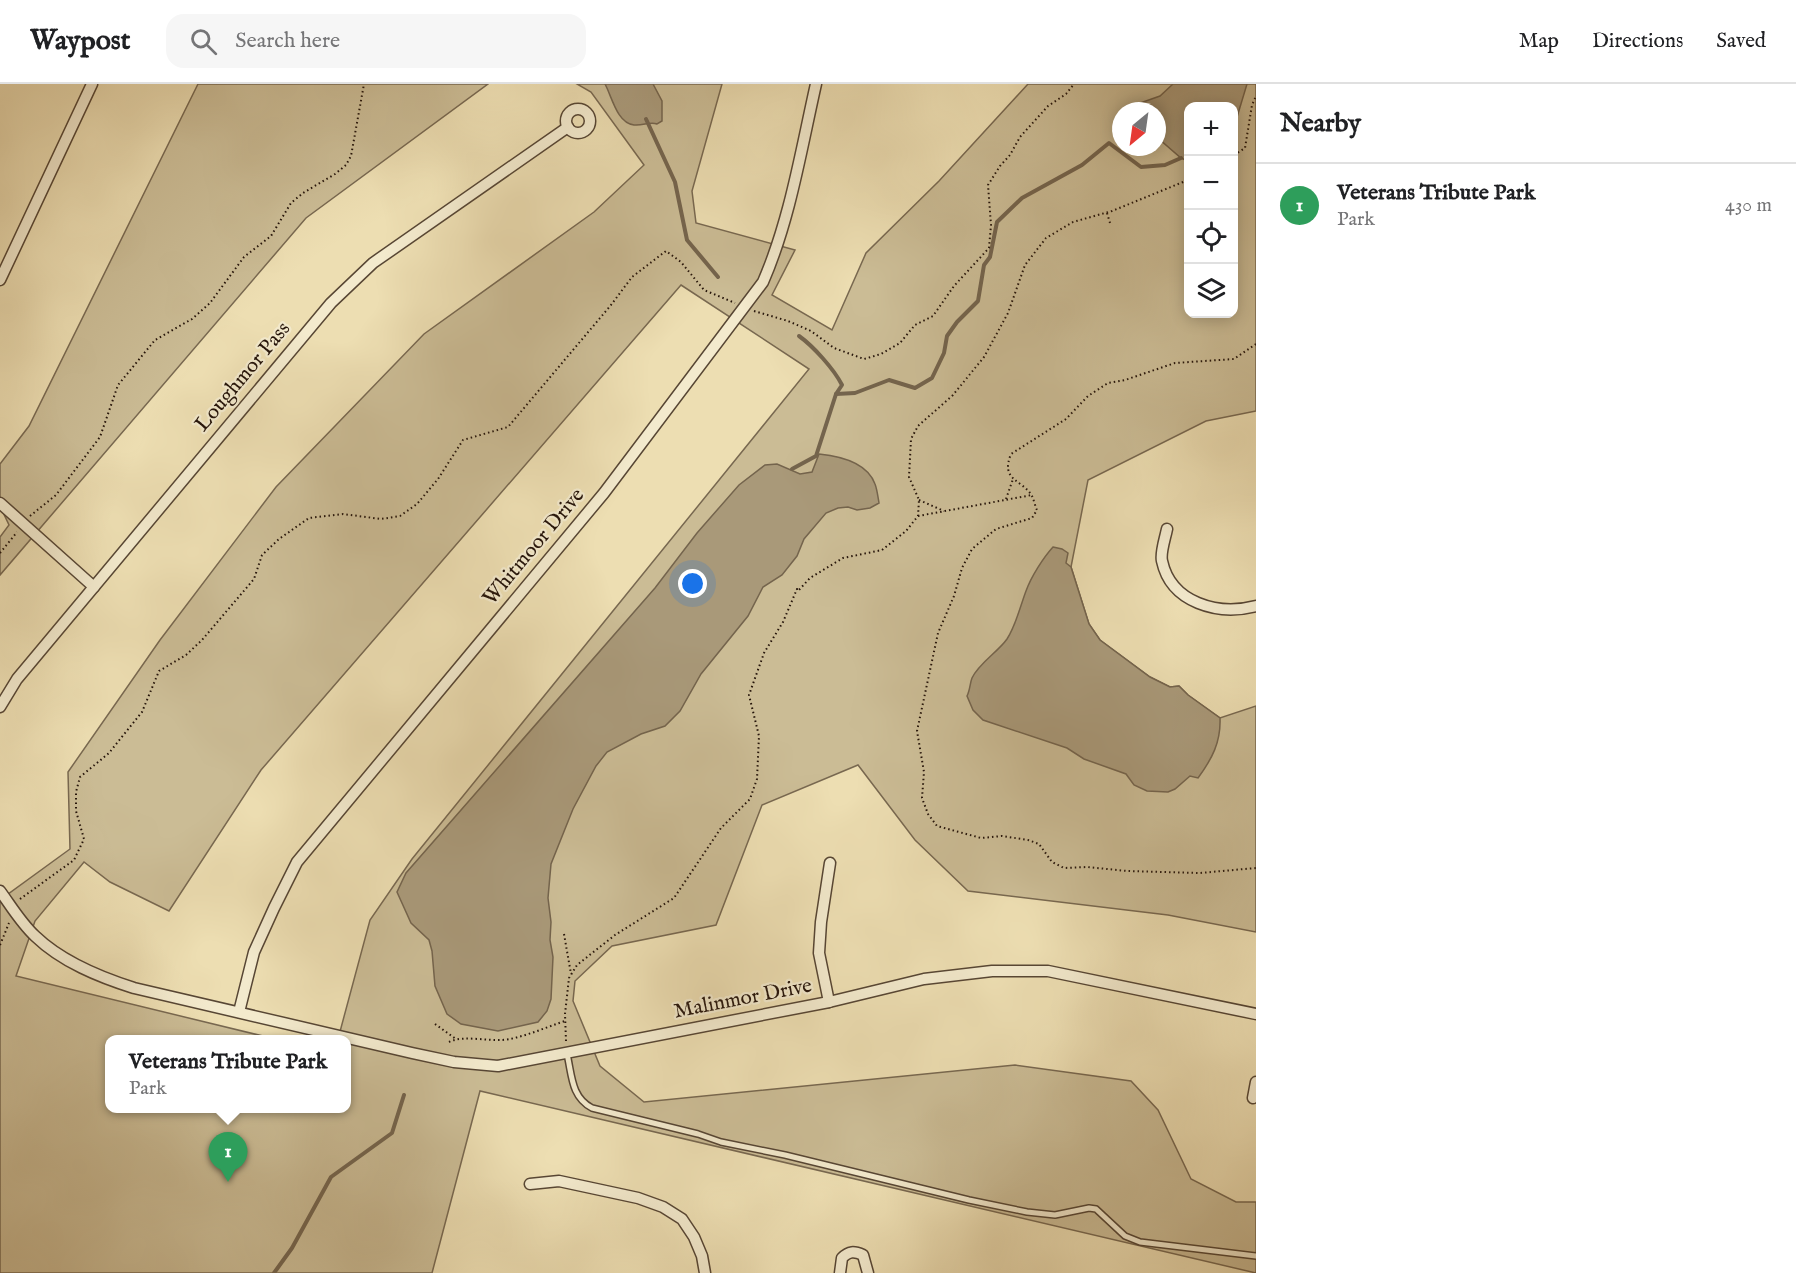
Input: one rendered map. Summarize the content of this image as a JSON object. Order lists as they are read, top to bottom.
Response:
{
  "streets": {
    "street": ["Loughmor Pass", "Whitmoor Drive", "Malinmor Drive"]
  },
  "crossings": [
    ["Whitmoor Drive", "Malinmor Drive"]
  ],
  "north": "bottom left",
  "page": {
    "header": "Waypost",
    "search": "Search here",
    "nav": ["Map", "Directions", "Saved"],
    "heading": "Nearby",
    "map_buttons": ["+", "−"],
    "list": [
      {
        "mark": "1",
        "name": "Veterans Tribute Park",
        "note": "Park",
        "value": "430 m"
      }
    ],
    "popup": ["Veterans Tribute Park", "Park"],
    "pins": "1"
  }
}
